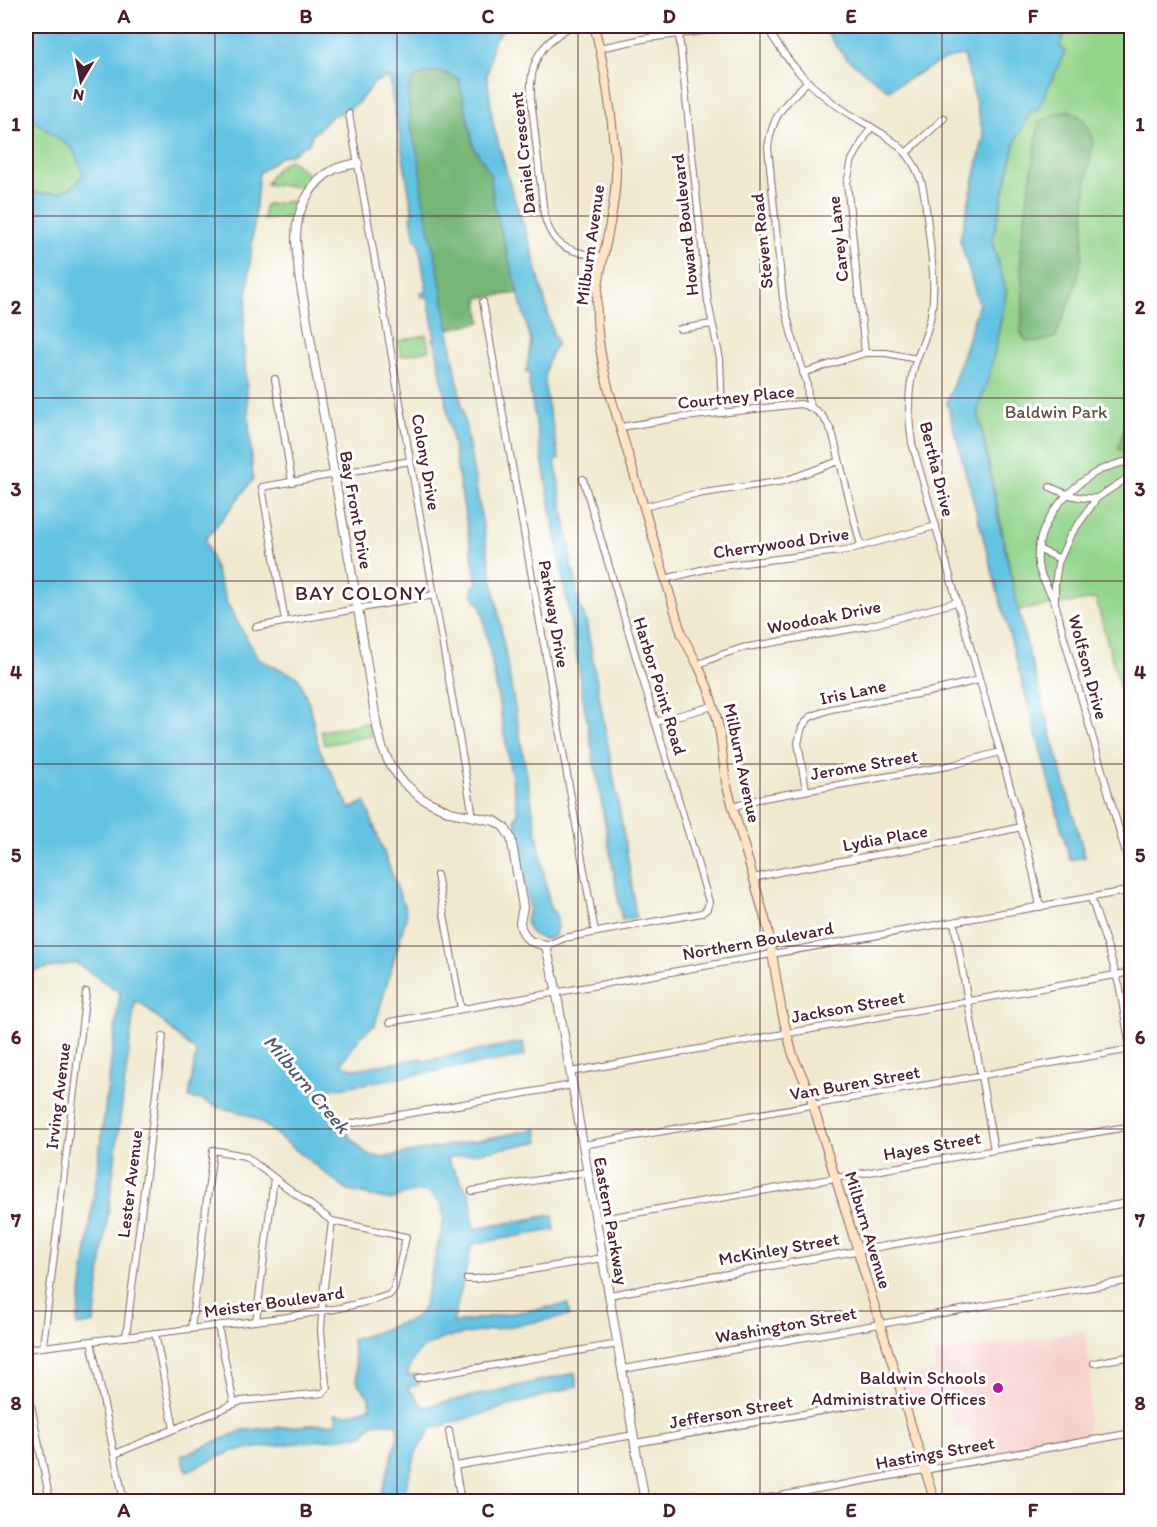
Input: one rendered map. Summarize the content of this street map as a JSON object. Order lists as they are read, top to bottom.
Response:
{
  "streets": {
    "main road": ["Milburn Avenue"],
    "street": [
      "Daniel Crescent",
      "Howard Boulevard",
      "Carey Lane",
      "Steven Road",
      "Courtney Place",
      "Colony Drive",
      "Bertha Drive",
      "Bay Front Drive",
      "Cherrywood Drive",
      "Parkway Drive",
      "Woodoak Drive",
      "Wolfson Drive",
      "Harbor Point Road",
      "Iris Lane",
      "Jerome Street",
      "Lydia Place",
      "Northern Boulevard",
      "Jackson Street",
      "Van Buren Street",
      "Irving Avenue",
      "Hayes Street",
      "Lester Avenue",
      "Eastern Parkway",
      "McKinley Street",
      "Meister Boulevard",
      "Washington Street",
      "Jefferson Street",
      "Hastings Street"
    ]
  },
  "crossings": [
    ["Daniel Crescent", "Milburn Avenue"],
    ["Howard Boulevard", "Courtney Place"],
    ["Carey Lane", "Bertha Drive"],
    ["Steven Road", "Courtney Place"],
    ["Steven Road", "Bertha Drive"],
    ["Milburn Avenue", "Courtney Place"],
    ["Milburn Avenue", "Cherrywood Drive"],
    ["Milburn Avenue", "Woodoak Drive"],
    ["Milburn Avenue", "Jerome Street"],
    ["Milburn Avenue", "Lydia Place"],
    ["Milburn Avenue", "Northern Boulevard"],
    ["Milburn Avenue", "Jackson Street"],
    ["Milburn Avenue", "Van Buren Street"],
    ["Milburn Avenue", "Hayes Street"],
    ["Milburn Avenue", "McKinley Street"],
    ["Milburn Avenue", "Washington Street"],
    ["Milburn Avenue", "Jefferson Street"],
    ["Milburn Avenue", "Hastings Street"],
    ["Courtney Place", "Cherrywood Drive"],
    ["Colony Drive", "Bay Front Drive"],
    ["Bertha Drive", "Cherrywood Drive"],
    ["Bertha Drive", "Woodoak Drive"],
    ["Bertha Drive", "Iris Lane"],
    ["Bertha Drive", "Jerome Street"],
    ["Bertha Drive", "Lydia Place"],
    ["Bertha Drive", "Northern Boulevard"],
    ["Bay Front Drive", "Eastern Parkway"],
    ["Parkway Drive", "Harbor Point Road"],
    ["Iris Lane", "Jerome Street"],
    ["Northern Boulevard", "Eastern Parkway"],
    ["Jackson Street", "Eastern Parkway"],
    ["Van Buren Street", "Eastern Parkway"],
    ["Irving Avenue", "Meister Boulevard"],
    ["Hayes Street", "Eastern Parkway"],
    ["Lester Avenue", "Meister Boulevard"],
    ["Eastern Parkway", "McKinley Street"],
    ["Eastern Parkway", "Washington Street"],
    ["Eastern Parkway", "Jefferson Street"]
  ],
  "districts": ["BAY COLONY"],
  "water": ["Milburn Creek"],
  "parks": ["Baldwin Park"],
  "places": ["Baldwin Schools Administrative Offices"],
  "north": "bottom",
  "grid": {
    "columns": [
      "A",
      "B",
      "C",
      "D",
      "E",
      "F"
    ],
    "rows": [
      "1",
      "2",
      "3",
      "4",
      "5",
      "6",
      "7",
      "8"
    ]
  }
}
